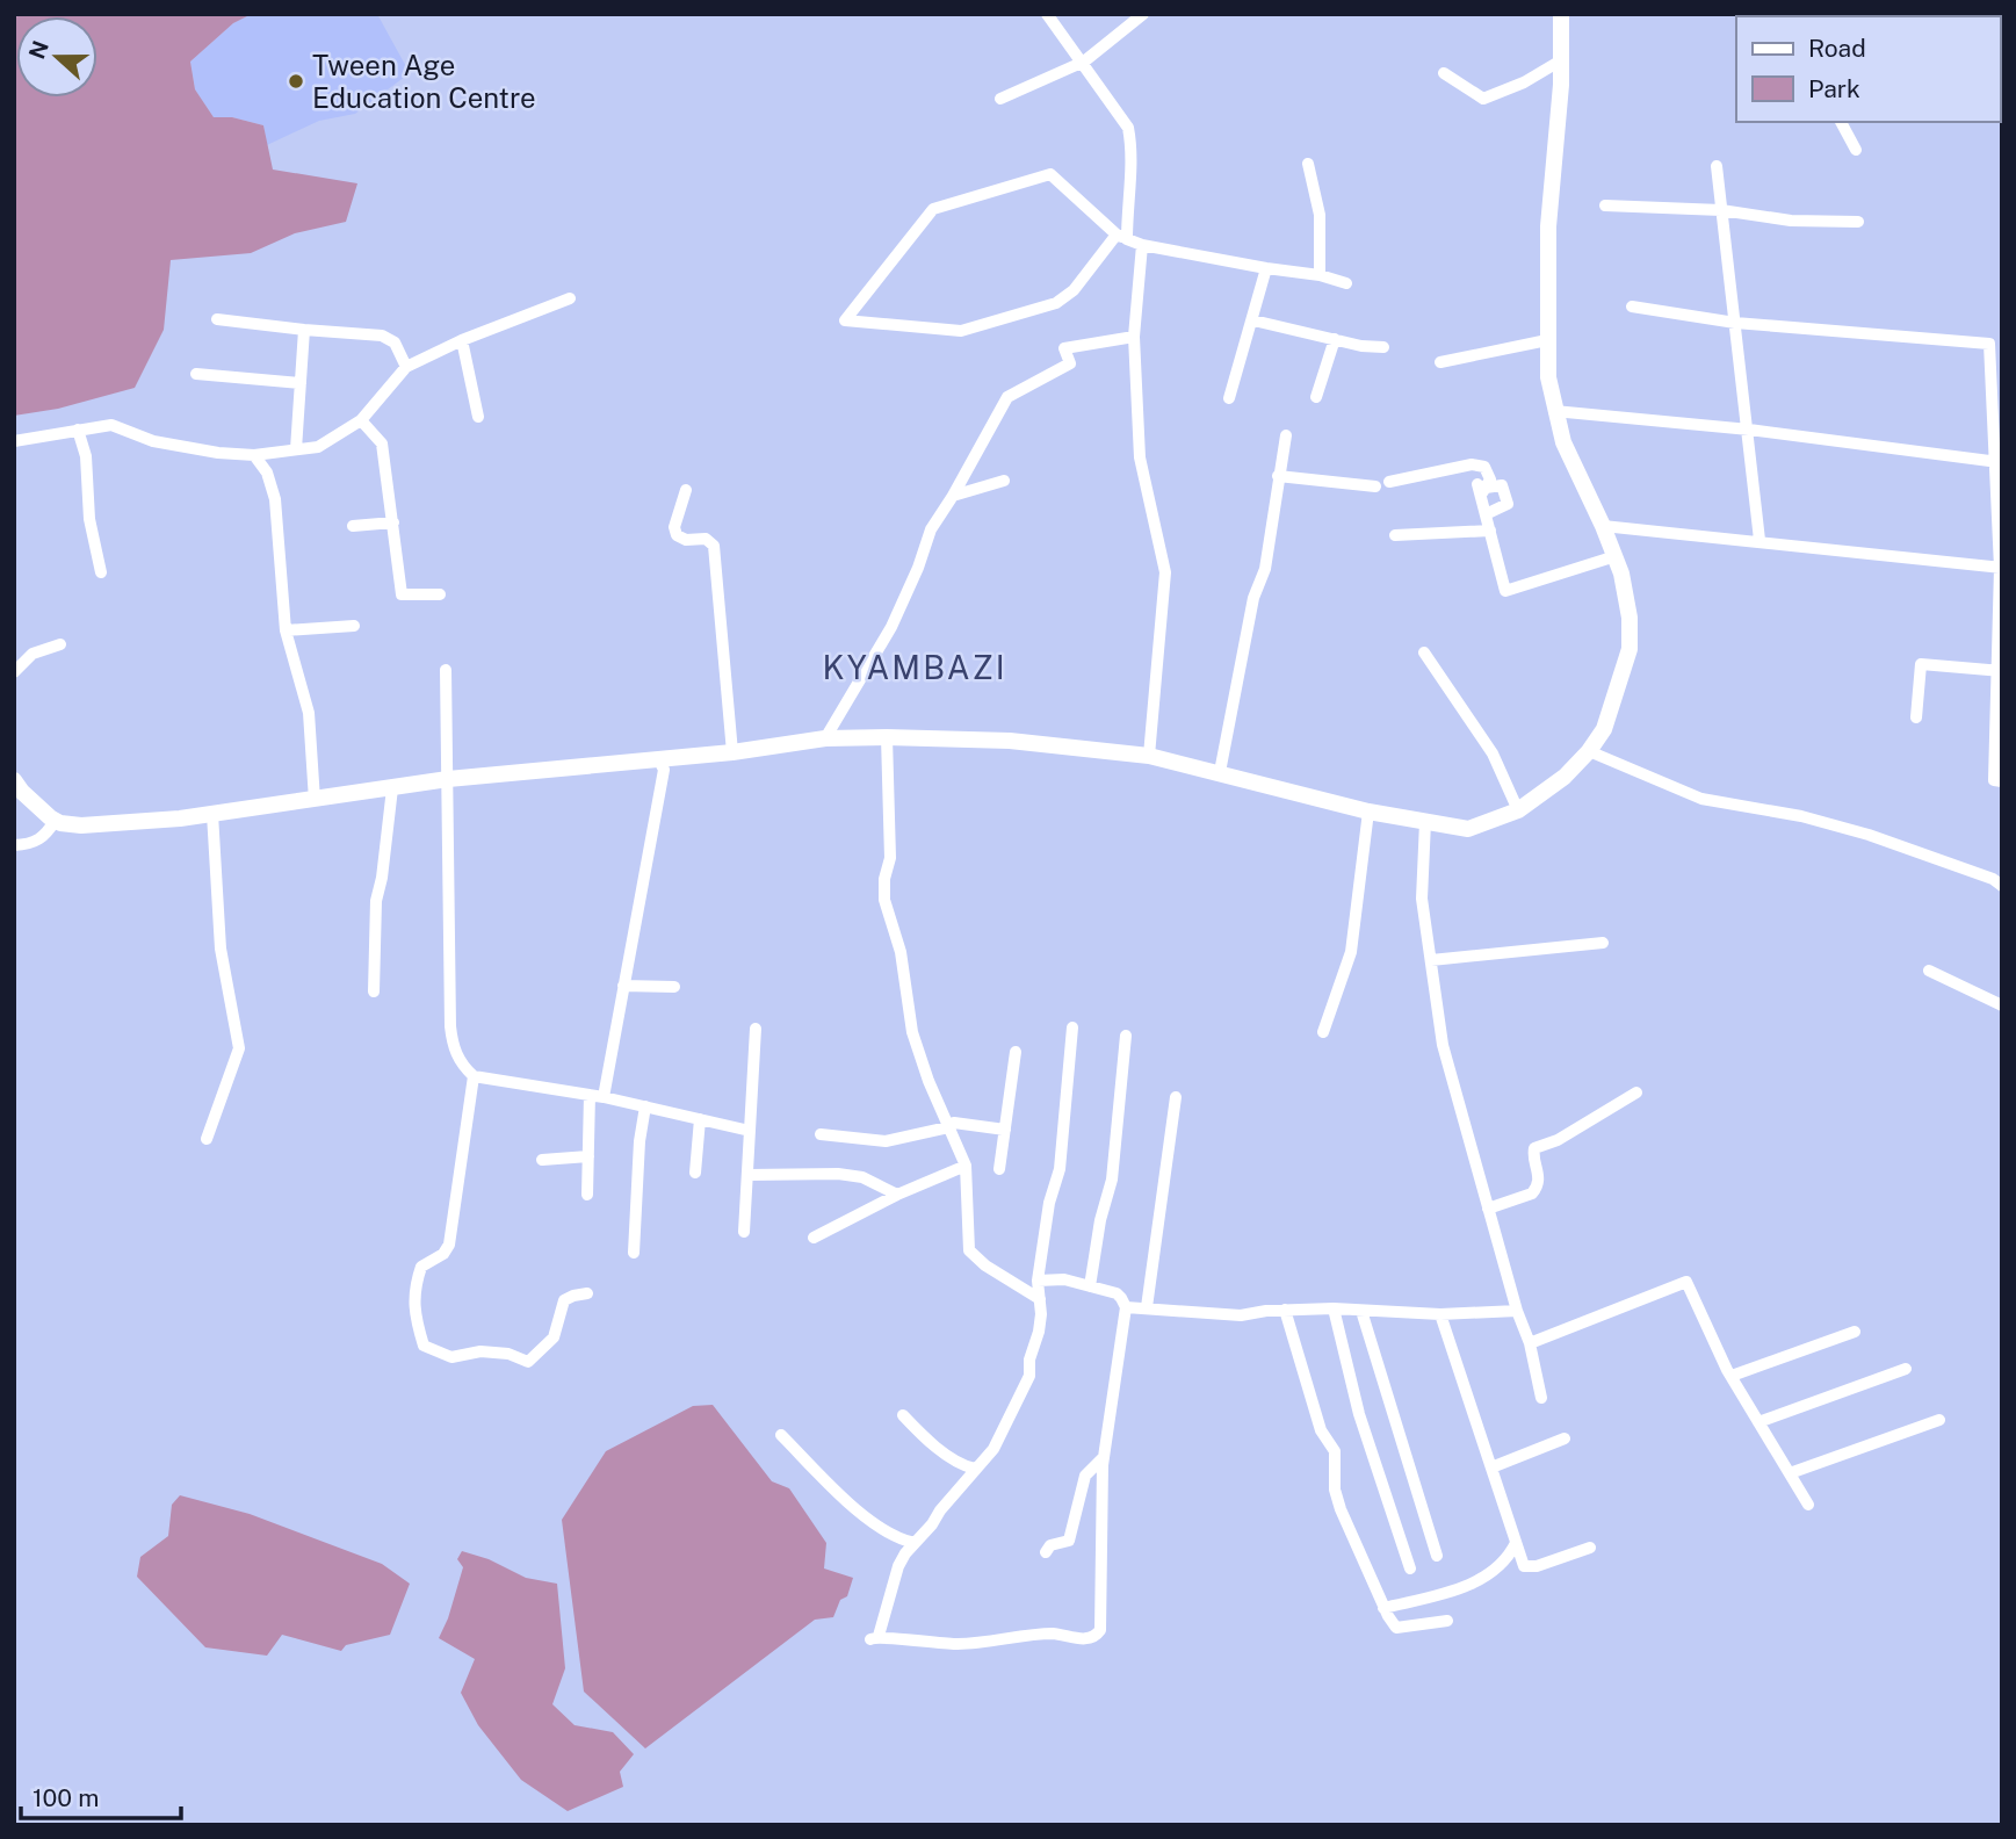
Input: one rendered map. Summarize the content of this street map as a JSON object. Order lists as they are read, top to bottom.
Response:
{
  "districts": ["KYAMBAZI"],
  "places": ["Tween Age Education Centre"],
  "legend": ["Road", "Park"],
  "scale_bar": "100 m",
  "north": "left"
}
